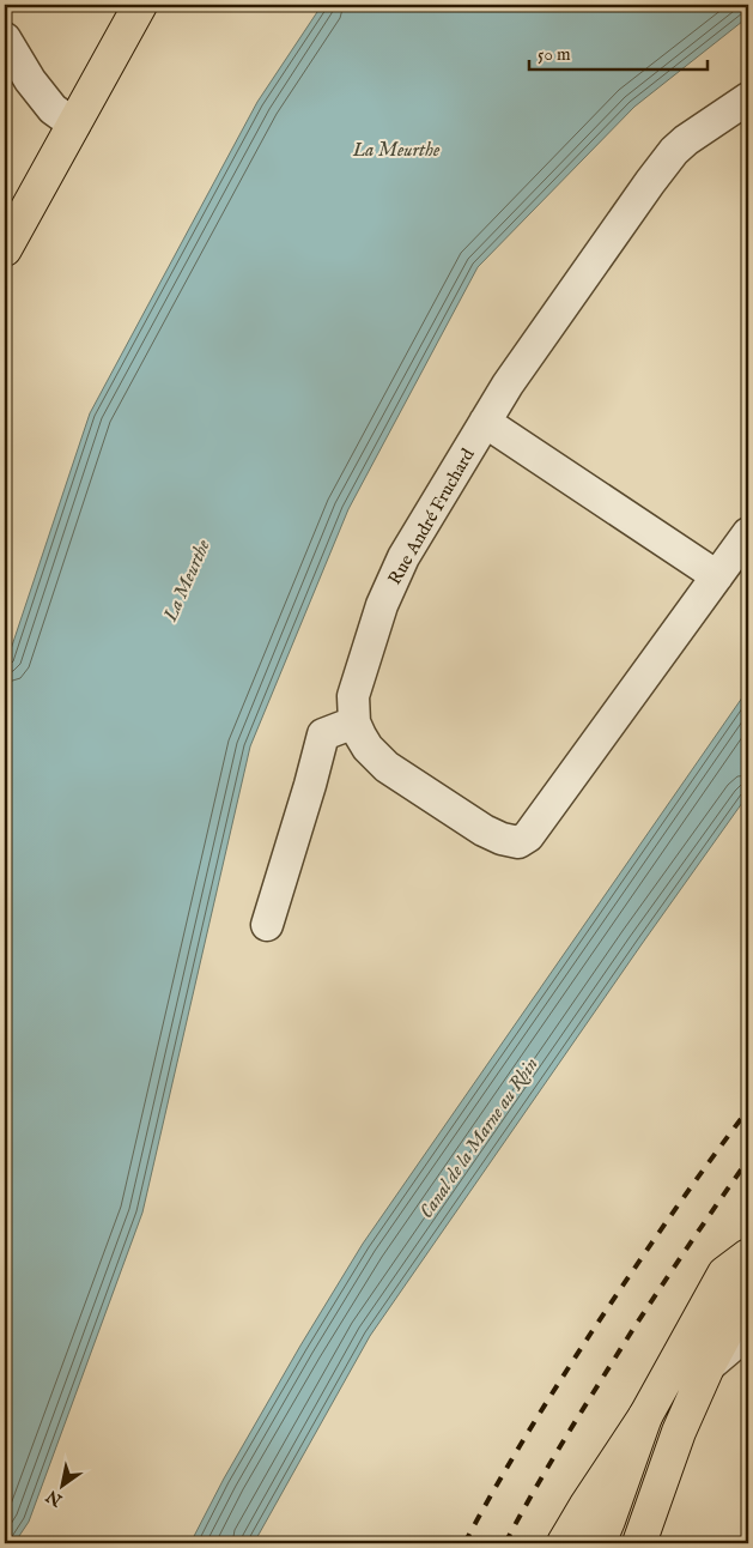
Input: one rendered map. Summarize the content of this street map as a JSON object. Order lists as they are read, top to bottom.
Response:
{
  "streets": {
    "street": ["Rue André Fruchard"]
  },
  "water": ["La Meurthe", "Canal de la Marne au Rhin"],
  "scale_bar": "50 m",
  "north": "bottom left"
}
